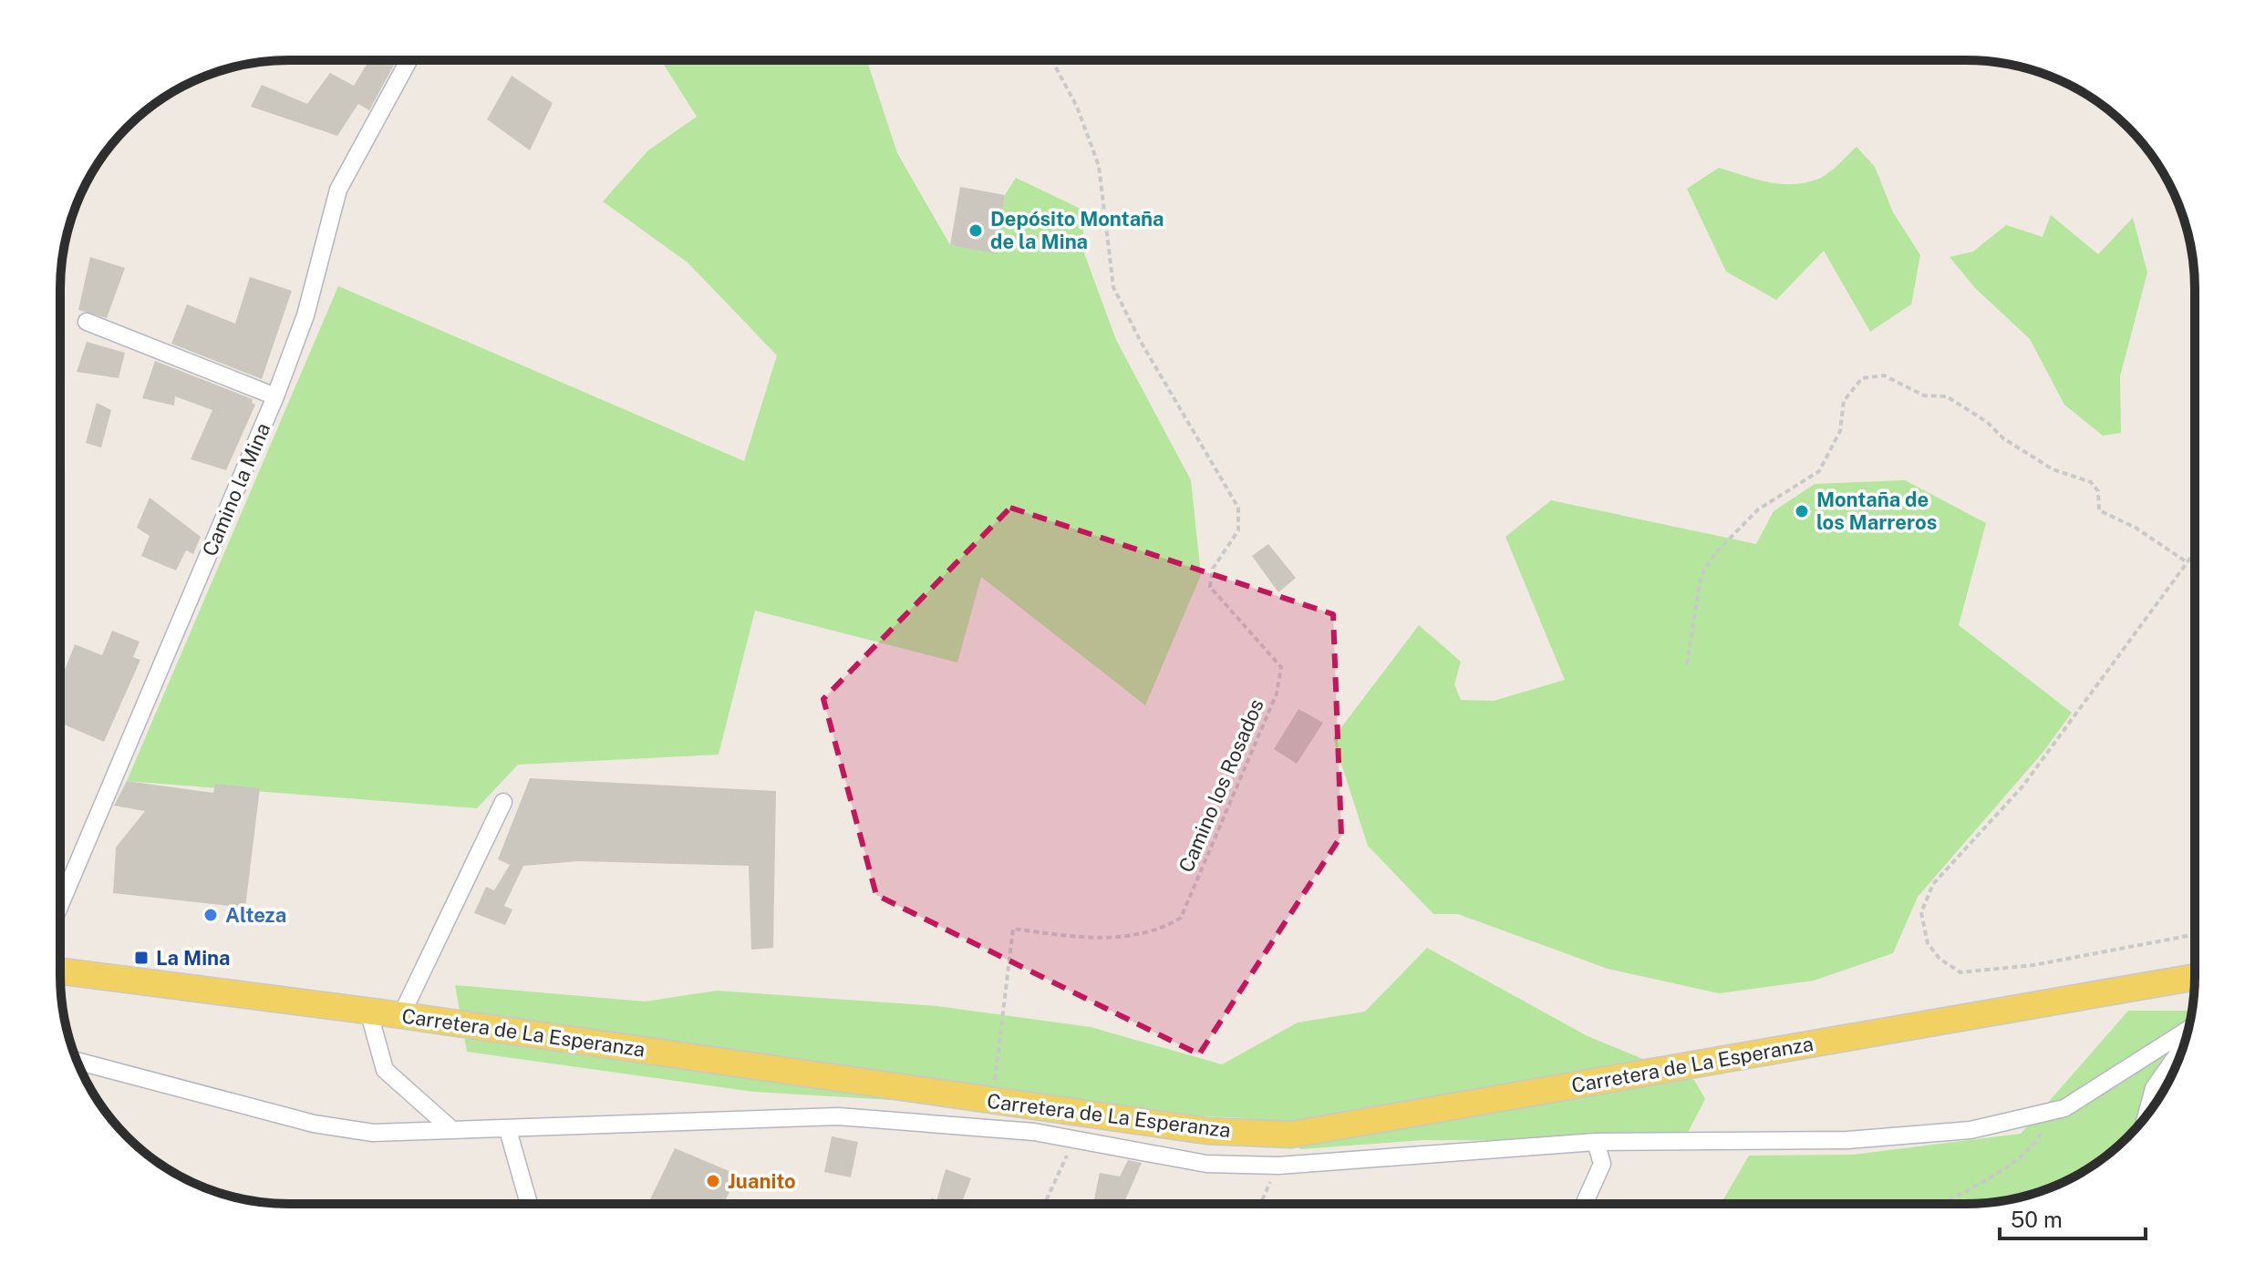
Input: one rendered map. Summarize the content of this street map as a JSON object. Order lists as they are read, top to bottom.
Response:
{
  "streets": {
    "main road": ["Carretera de La Esperanza"],
    "street": ["Camino la Mina"],
    "path": ["Camino los Rosados"]
  },
  "crossings": [
    ["Camino los Rosados", "Carretera de La Esperanza"]
  ],
  "places": {
    "other": [
      "Depósito Montaña de la Mina",
      "Montaña de los Marreros",
      "Alteza",
      "Juanito"
    ],
    "transit": ["La Mina"]
  },
  "scale_bar": "50 m"
}
